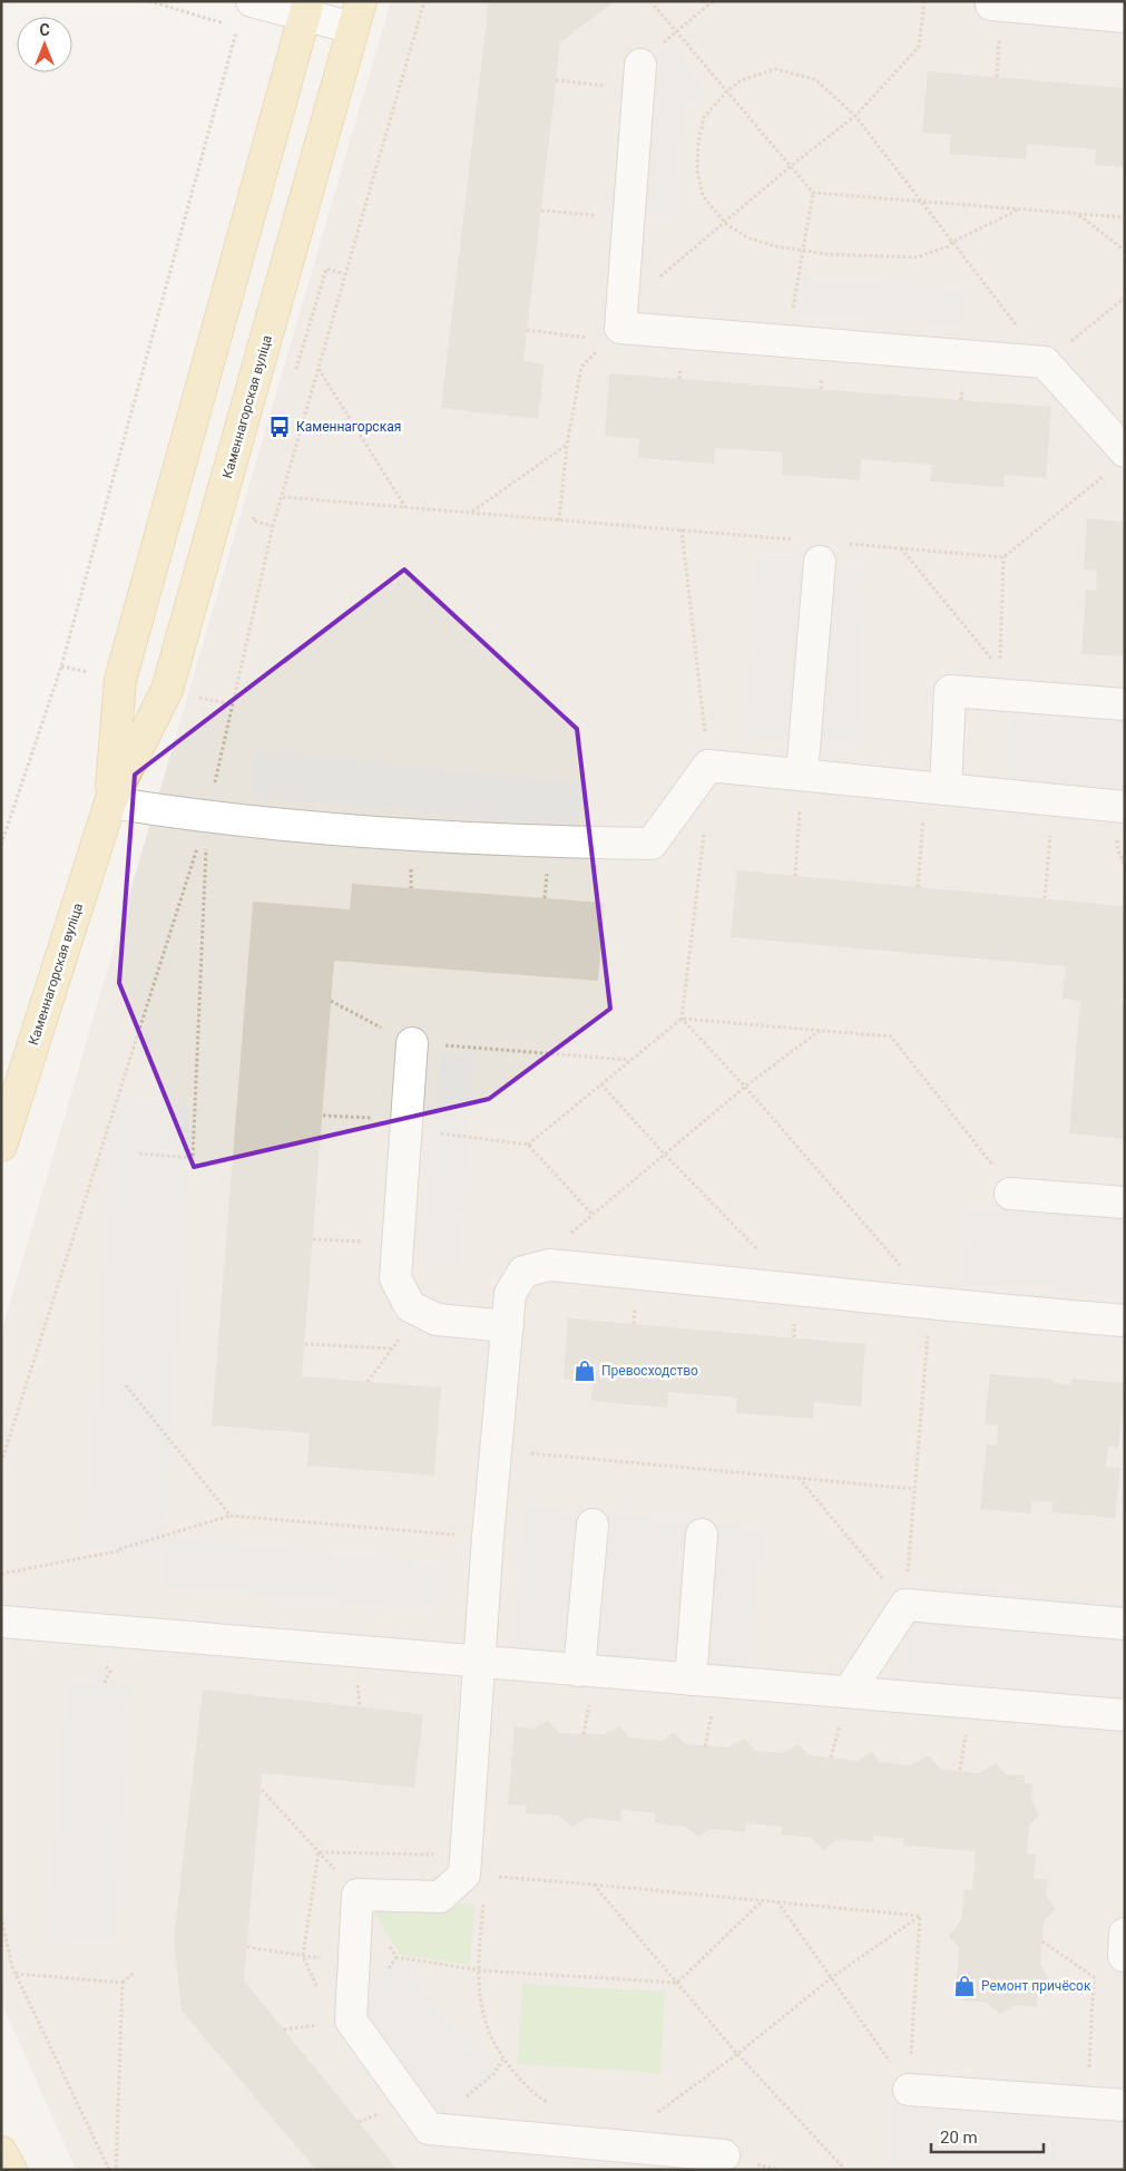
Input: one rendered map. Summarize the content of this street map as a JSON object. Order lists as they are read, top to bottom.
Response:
{
  "streets": {
    "main road": ["Каменнагорская вуліца"]
  },
  "places": {
    "bus stop": ["Каменнагорская"],
    "shop": ["Превосходство", "Ремонт причёсок"]
  },
  "scale_bar": "20 m",
  "north": "top"
}
